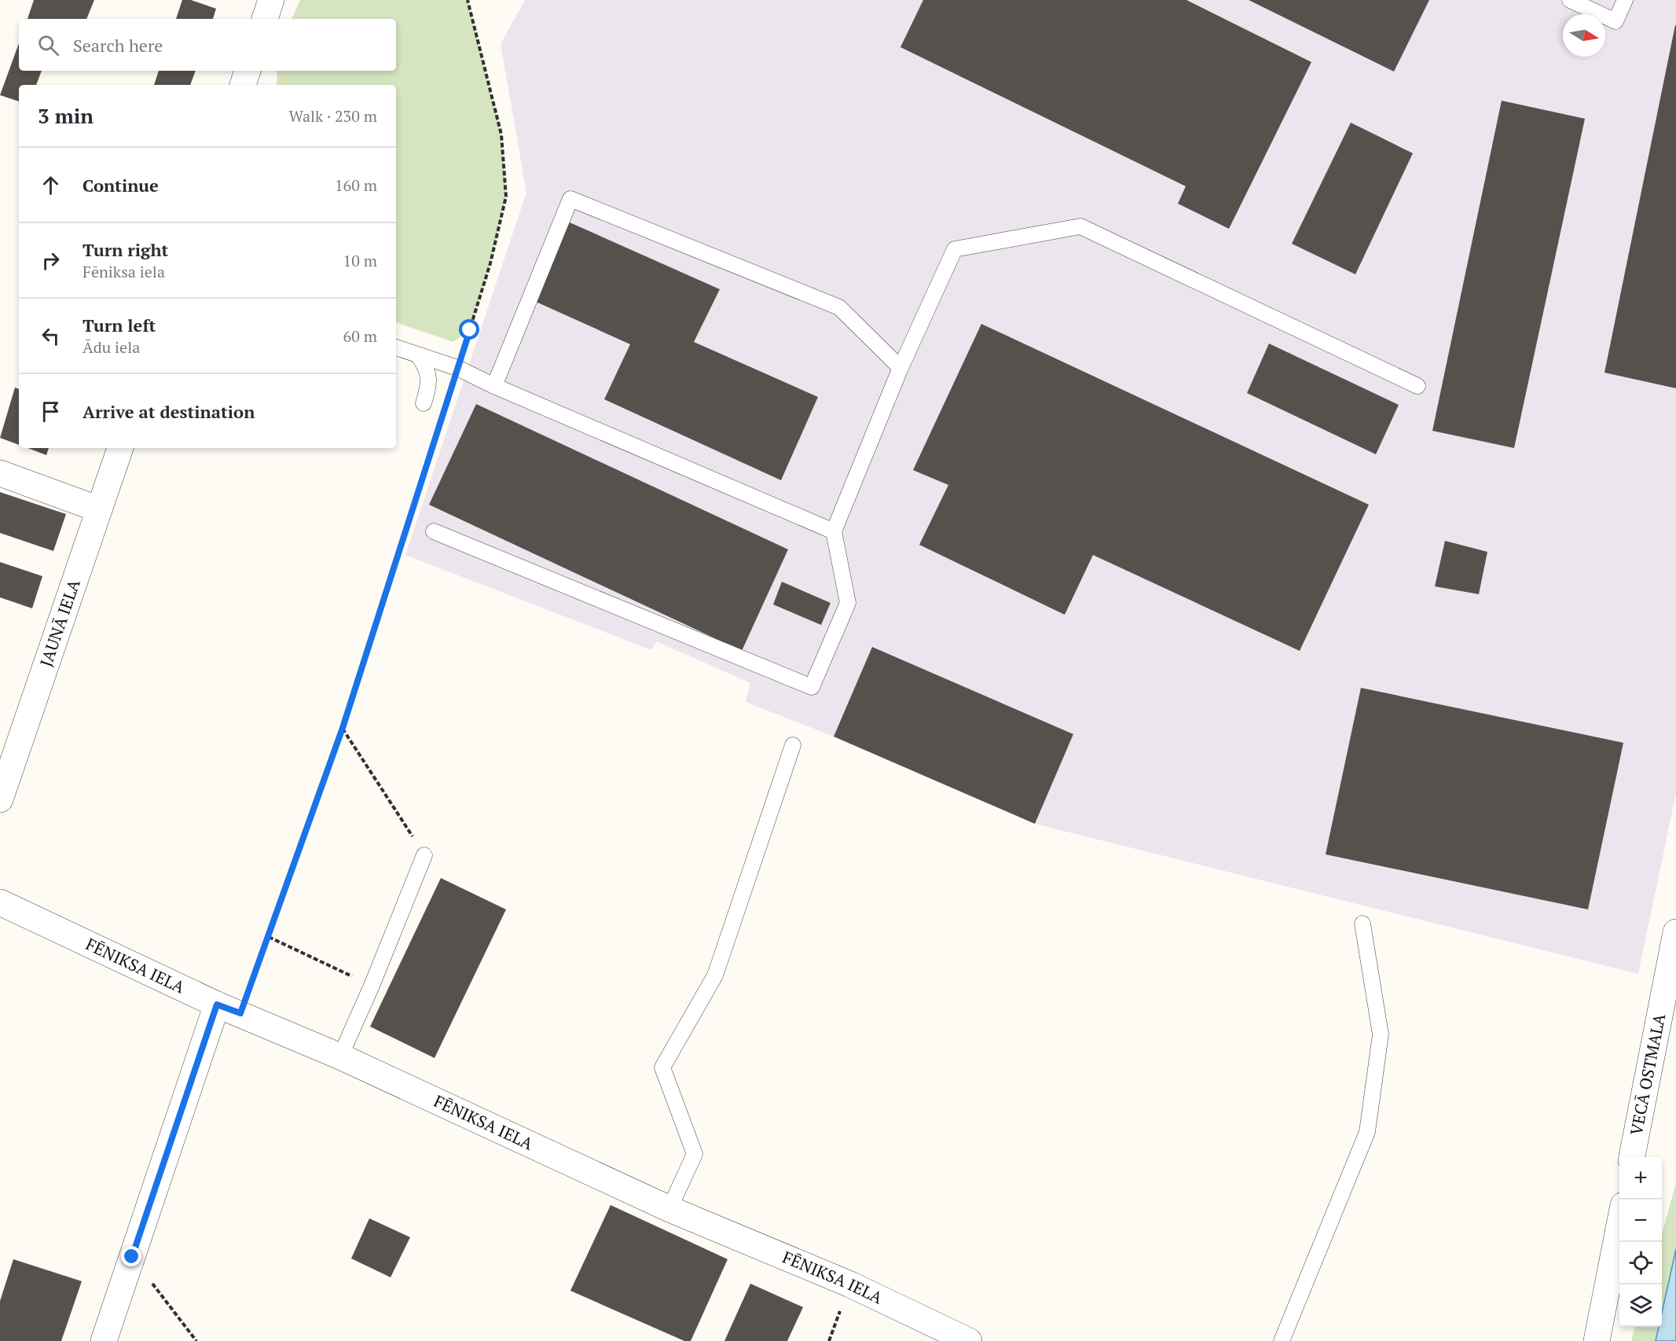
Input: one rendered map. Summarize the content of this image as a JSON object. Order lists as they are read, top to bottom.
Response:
{
  "streets": {
    "street": ["JAUNĀ IELA", "FĒNIKSA IELA", "VECĀ OSTMALA"]
  },
  "north": "right",
  "page": {
    "search": "Search here",
    "heading": ["3 min", "Walk · 230 m"],
    "list": [
      ["Continue", "160 m"],
      ["Turn right", "Fēniksa iela", "10 m"],
      ["Turn left", "Ādu iela", "60 m"],
      "Arrive at destination"
    ],
    "map_buttons": ["+", "−"]
  }
}
